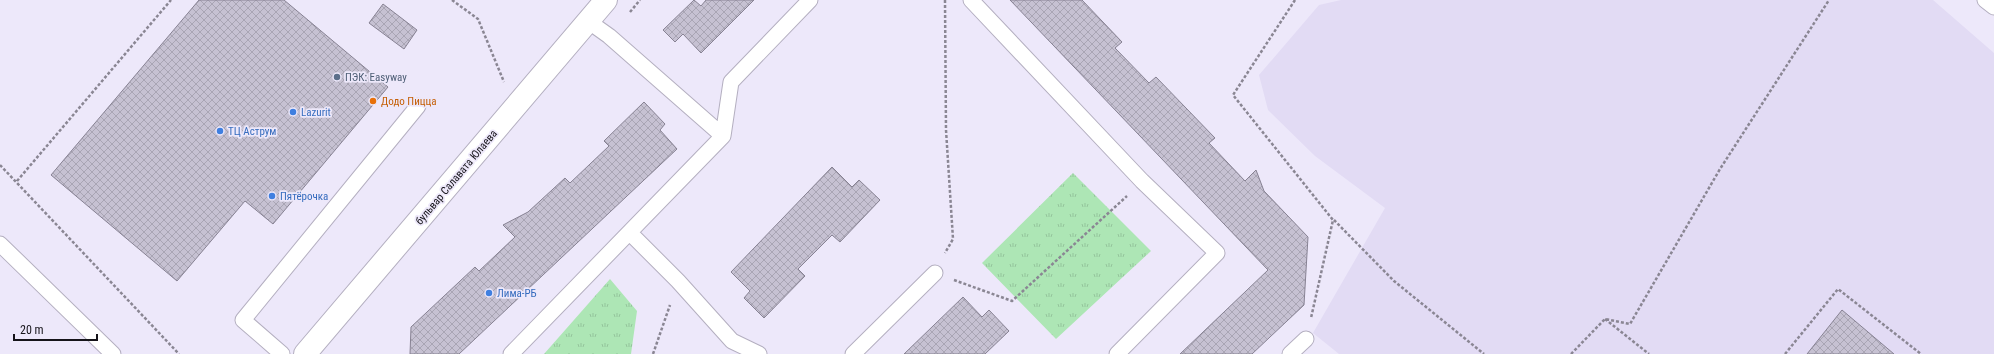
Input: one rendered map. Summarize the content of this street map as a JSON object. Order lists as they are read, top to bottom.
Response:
{
  "streets": {
    "street": ["бульвар Салавата Юлаева"]
  },
  "places": [
    "ПЭК: Easyway",
    "Додо Пицца",
    "Lazurit",
    "ТЦ Аструм",
    "Пятёрочка",
    "Лима-РБ"
  ],
  "scale_bar": "20 m"
}
